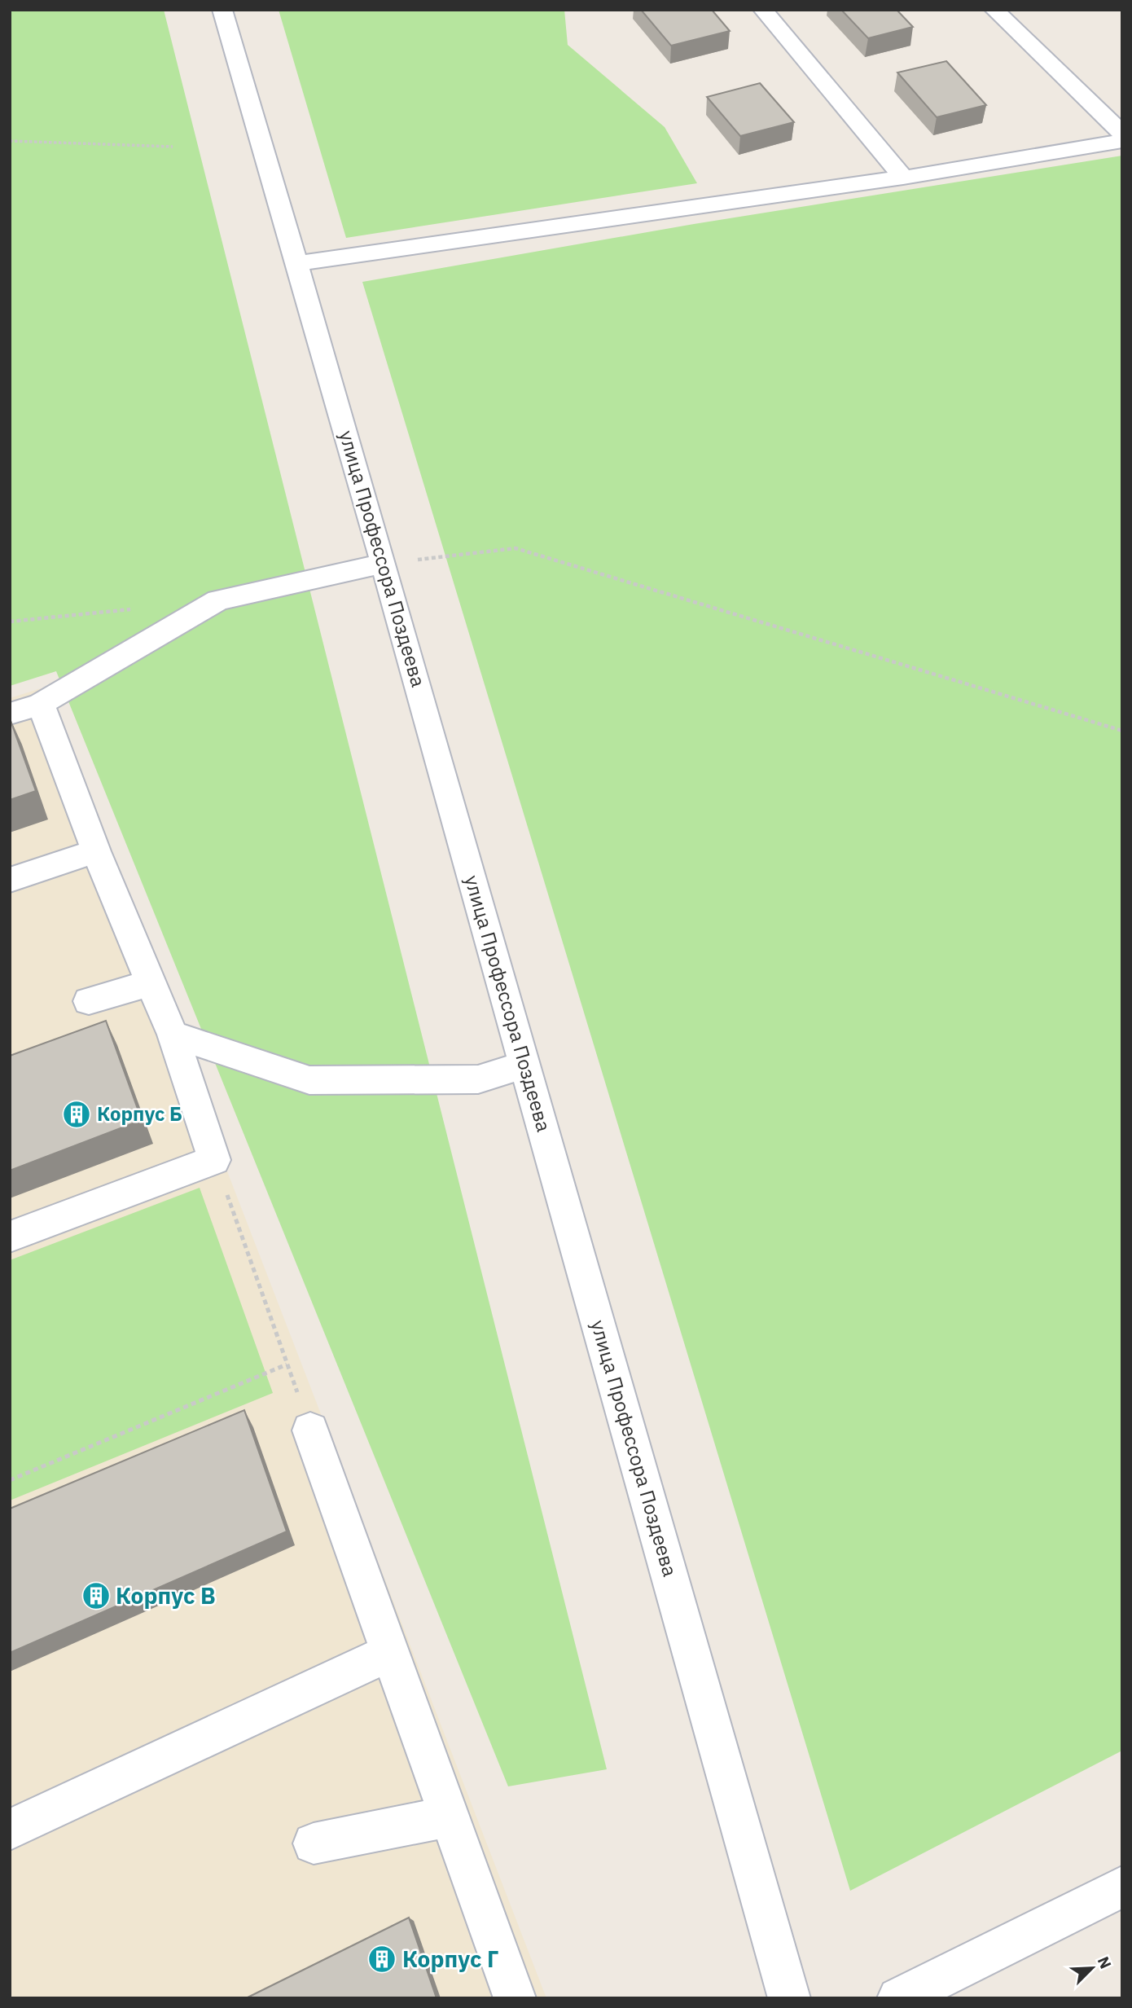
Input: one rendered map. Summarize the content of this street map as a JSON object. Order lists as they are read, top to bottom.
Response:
{
  "streets": {
    "street": ["улица Профессора Поздеева"]
  },
  "places": {
    "building": ["Корпус Б", "Корпус В", "Корпус Г"]
  },
  "north": "top right"
}
